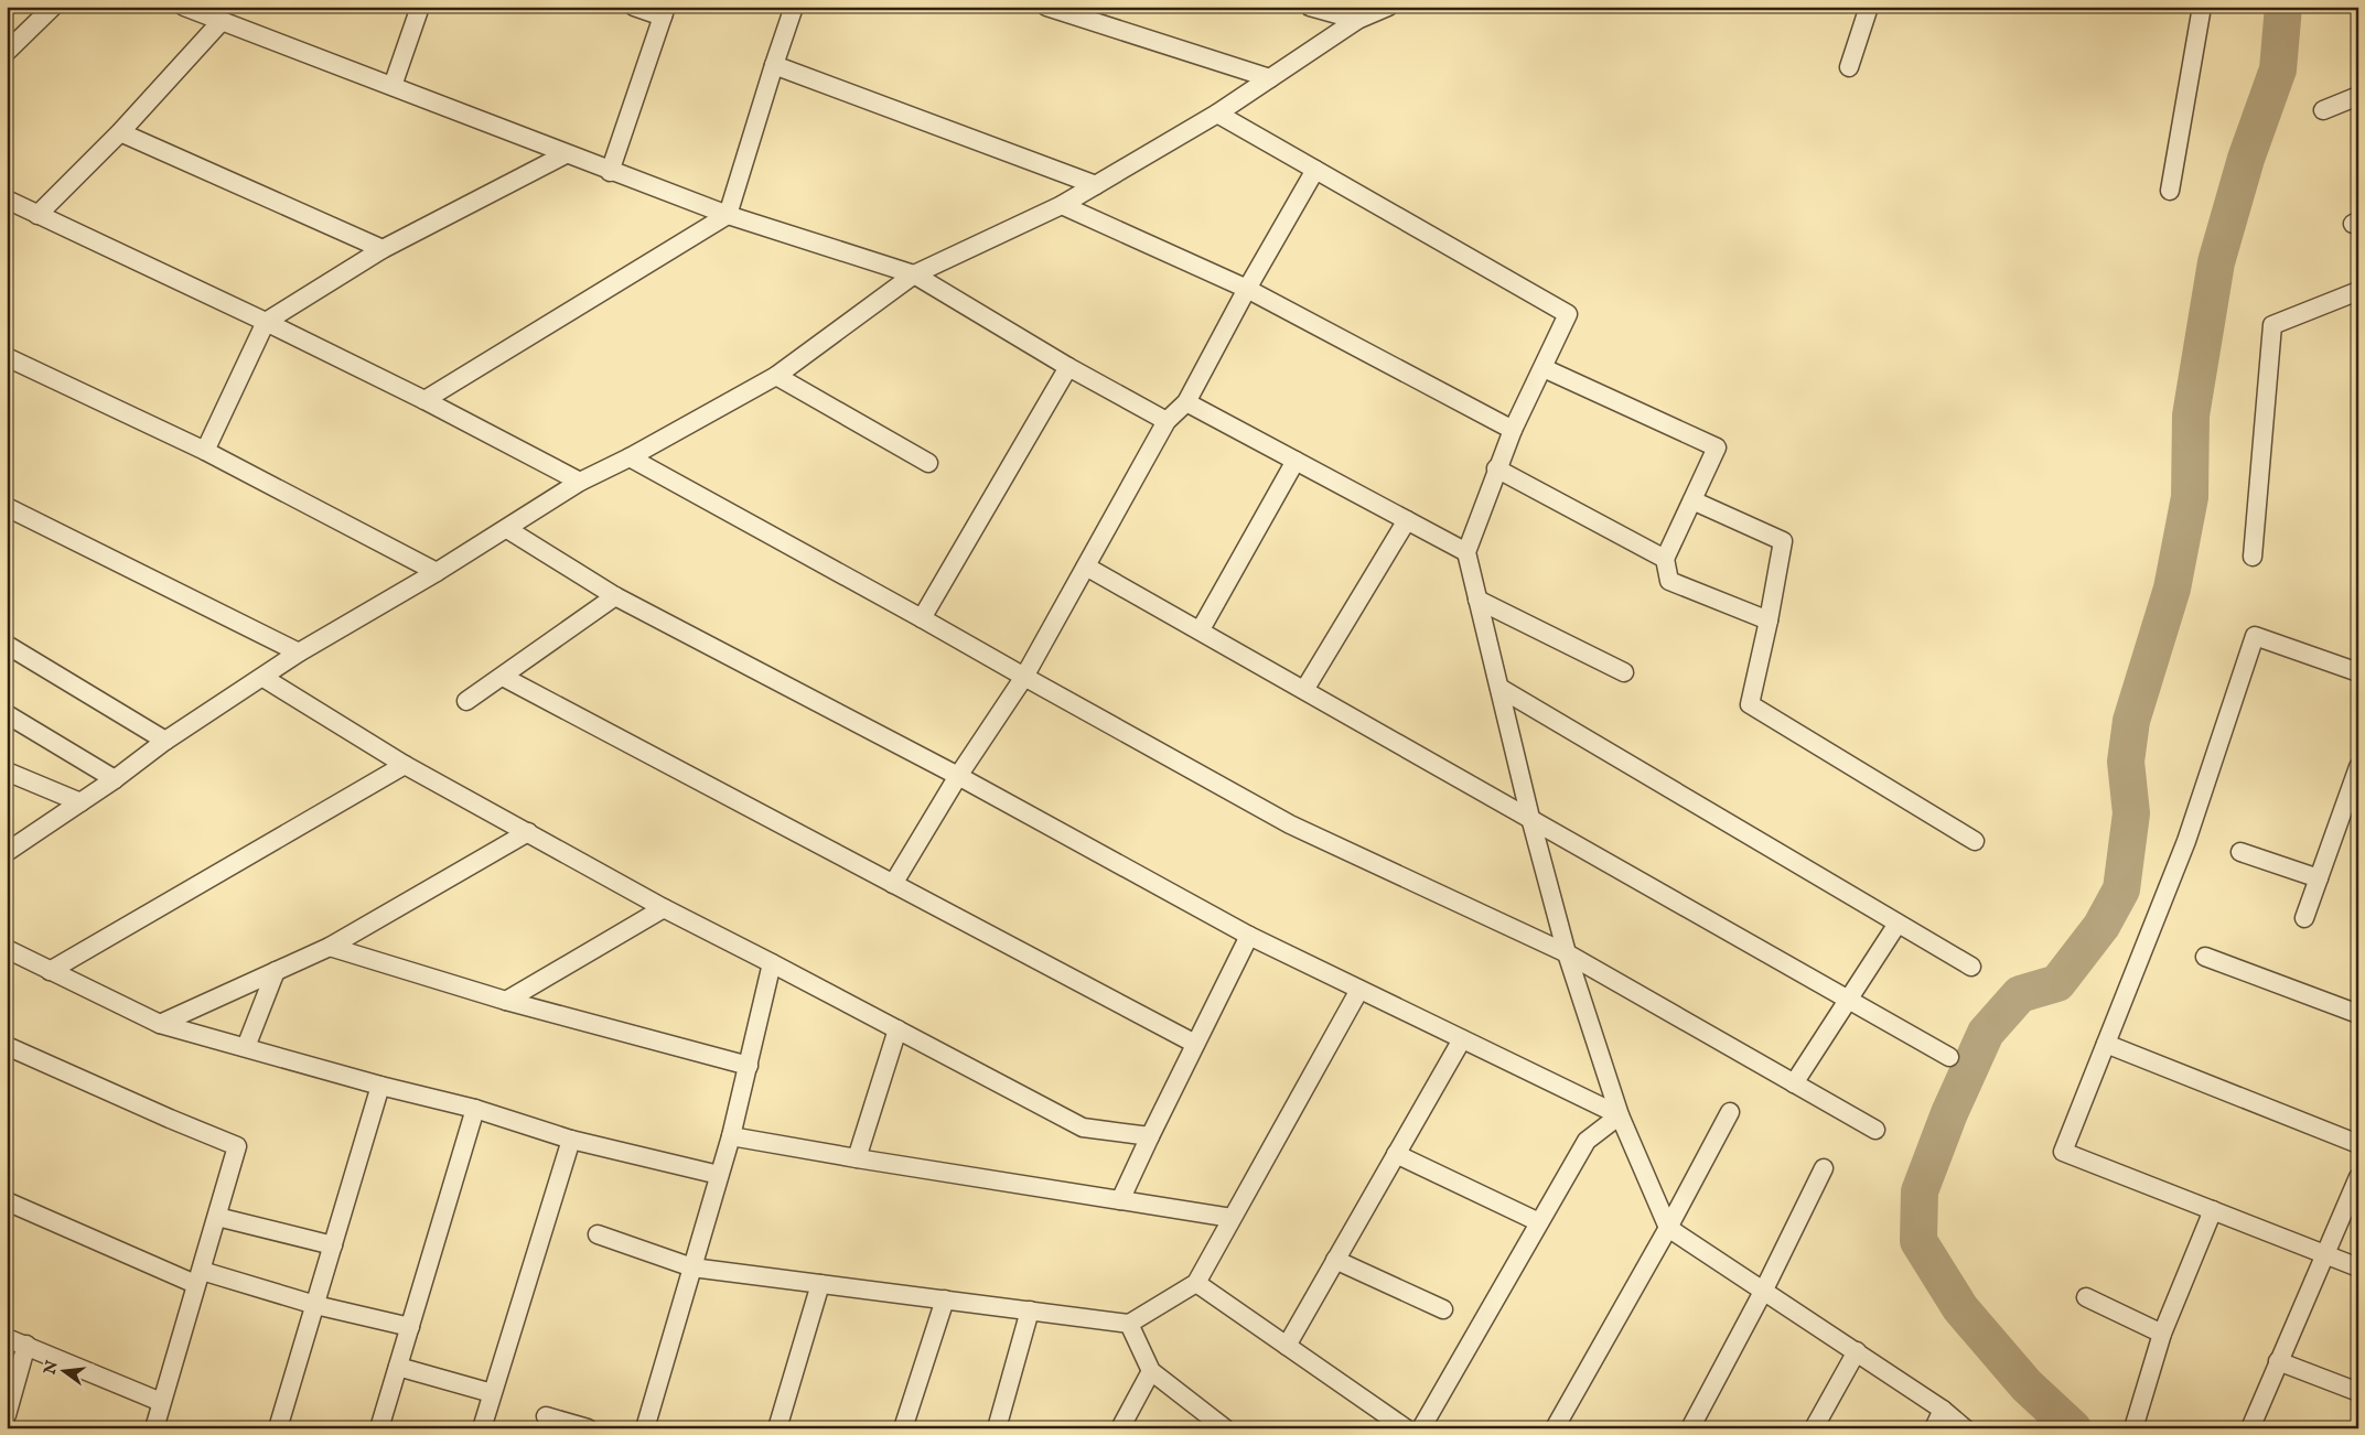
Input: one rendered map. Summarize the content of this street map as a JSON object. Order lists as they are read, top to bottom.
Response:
{
  "north": "left"
}
